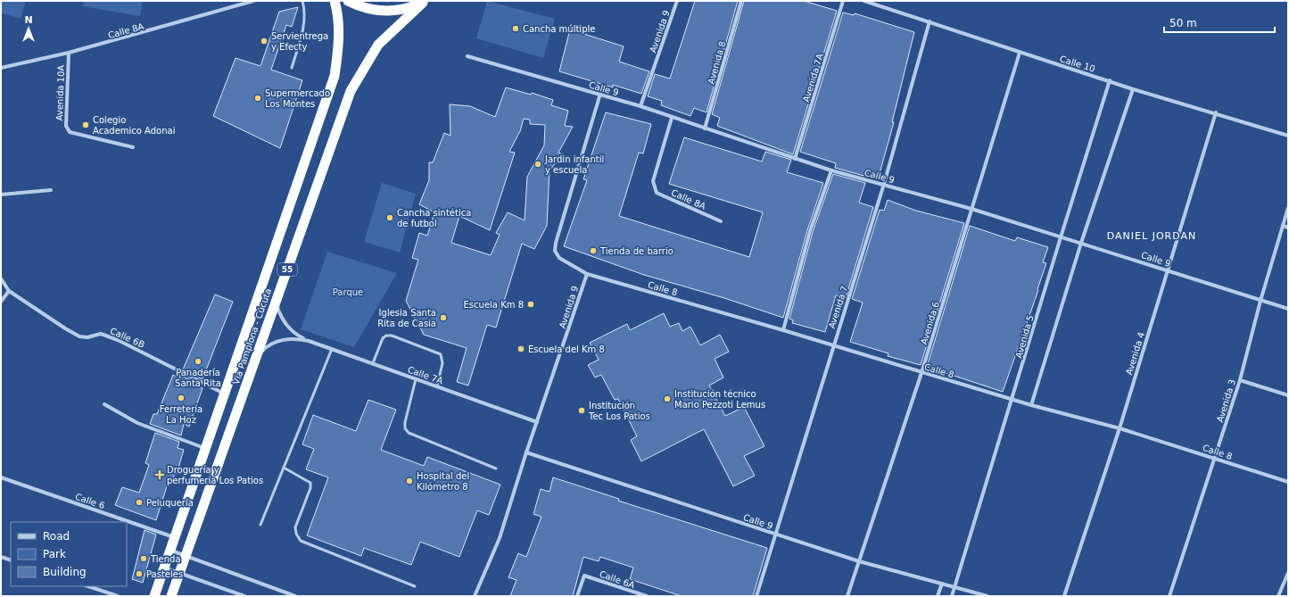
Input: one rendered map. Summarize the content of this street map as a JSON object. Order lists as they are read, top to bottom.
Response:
{
  "streets": {
    "highway": ["55", "Vía Pamplona - Cúcuta"],
    "street": [
      "Calle 8A",
      "Avenida 9",
      "Avenida 8",
      "Calle 10",
      "Avenida 7A",
      "Calle 9",
      "Avenida 10A",
      "Calle 8",
      "Avenida 7",
      "Avenida 6",
      "Avenida 5",
      "Calle 6B",
      "Avenida 4",
      "Calle 7A",
      "Avenida 3",
      "Calle 6",
      "Calle 6A"
    ]
  },
  "crossings": [
    ["Calle 8A", "Calle 9"],
    ["Calle 8A", "Avenida 10A"],
    ["Avenida 9", "Calle 9"],
    ["Avenida 9", "Calle 8"],
    ["Avenida 9", "Calle 7A"],
    ["Avenida 8", "Calle 9"],
    ["Calle 10", "Avenida 7"],
    ["Calle 10", "Avenida 6"],
    ["Calle 10", "Avenida 5"],
    ["Calle 10", "Avenida 4"],
    ["Avenida 7A", "Calle 9"],
    ["Calle 9", "Avenida 7"],
    ["Calle 9", "Avenida 6"],
    ["Calle 9", "Avenida 5"],
    ["Calle 9", "Avenida 4"],
    ["Calle 9", "Avenida 3"],
    ["55", "Vía Pamplona - Cúcuta"],
    ["Calle 8", "Avenida 7"],
    ["Calle 8", "Avenida 6"],
    ["Calle 8", "Avenida 5"],
    ["Calle 8", "Avenida 4"],
    ["Calle 8", "Avenida 3"],
    ["Vía Pamplona - Cúcuta", "Calle 6B"],
    ["Vía Pamplona - Cúcuta", "Calle 7A"],
    ["Vía Pamplona - Cúcuta", "Calle 6"]
  ],
  "districts": ["DANIEL JORDAN"],
  "parks": ["Parque"],
  "places": {
    "other": [
      "Cancha múltiple",
      "Servientrega y Efecty",
      "Supermercado Los Montes",
      "Colegio Academico Adonai",
      "Jardin infantil y escuela",
      "Cancha sintética de futbol",
      "Tienda de barrio",
      "Escuela Km 8",
      "Iglesia Santa Rita de Casia",
      "Escuela del Km 8",
      "Panadería Santa Rita",
      "Ferretería La Hoz",
      "Institución técnico Mario Pezzoti Lemus",
      "Institución Tec Los Patios",
      "Hospital del Kilómetro 8",
      "Peluquería",
      "Tienda",
      "Pasteles"
    ],
    "health": ["Droguería y perfumería Los Patios"]
  },
  "legend": ["Road", "Park", "Building"],
  "scale_bar": "50 m",
  "north": "top"
}
